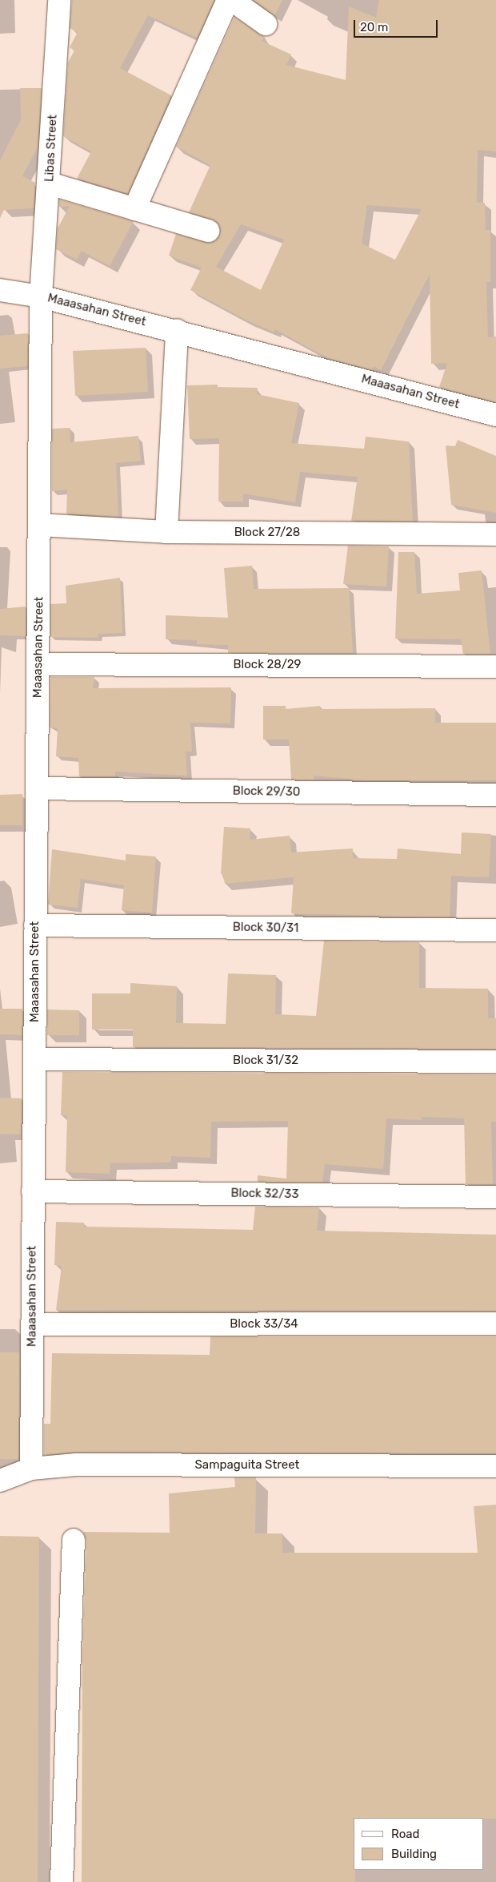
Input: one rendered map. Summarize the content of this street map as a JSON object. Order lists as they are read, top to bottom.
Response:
{
  "streets": {
    "street": [
      "Libas Street",
      "Maaasahan Street",
      "Block 27/28",
      "Block 28/29",
      "Block 29/30",
      "Block 30/31",
      "Block 31/32",
      "Block 32/33",
      "Block 33/34",
      "Sampaguita Street"
    ]
  },
  "crossings": [
    ["Libas Street", "Maaasahan Street"],
    ["Maaasahan Street", "Block 27/28"],
    ["Maaasahan Street", "Block 28/29"],
    ["Maaasahan Street", "Block 29/30"],
    ["Maaasahan Street", "Block 30/31"],
    ["Maaasahan Street", "Block 31/32"],
    ["Maaasahan Street", "Block 32/33"],
    ["Maaasahan Street", "Block 33/34"],
    ["Maaasahan Street", "Sampaguita Street"]
  ],
  "legend": ["Road", "Building"],
  "scale_bar": "20 m"
}
